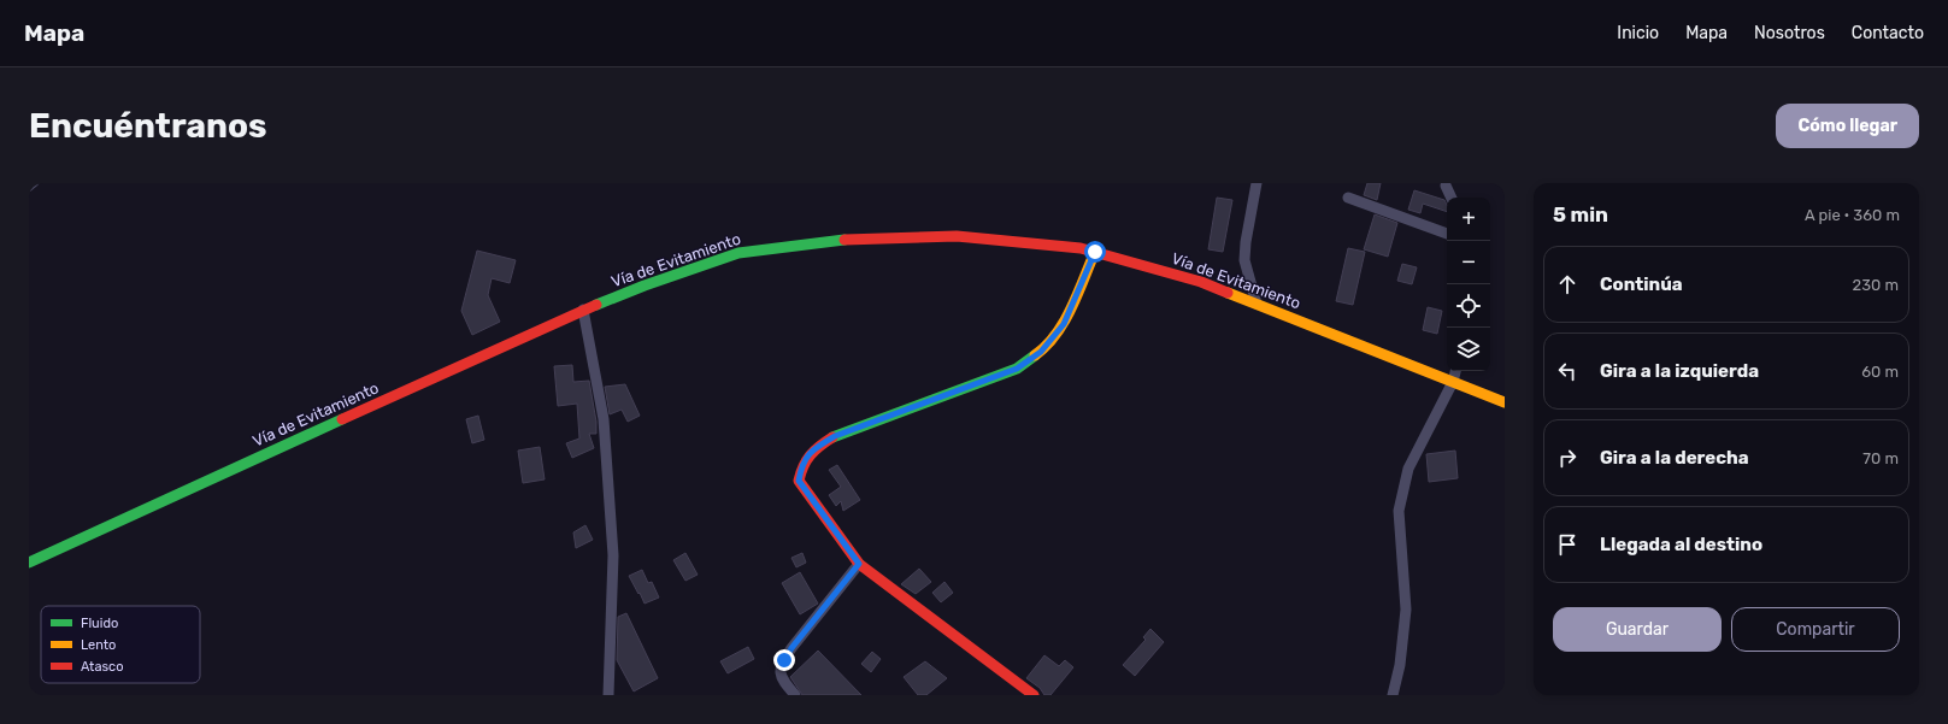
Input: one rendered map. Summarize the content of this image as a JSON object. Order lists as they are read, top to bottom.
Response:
{
  "streets": {
    "main road": ["Vía de Evitamiento"]
  },
  "legend": ["Fluido", "Lento", "Atasco"],
  "page": {
    "header": "Mapa",
    "nav": [
      "Inicio",
      "Mapa",
      "Nosotros",
      "Contacto"
    ],
    "buttons": [
      "Cómo llegar",
      ["Guardar", "Compartir"]
    ],
    "title": "Encuéntranos",
    "heading": ["5 min", "A pie · 360 m"],
    "map_buttons": ["+", "−"],
    "list": [
      ["Continúa", "230 m"],
      ["Gira a la izquierda", "60 m"],
      ["Gira a la derecha", "70 m"],
      "Llegada al destino"
    ]
  }
}
